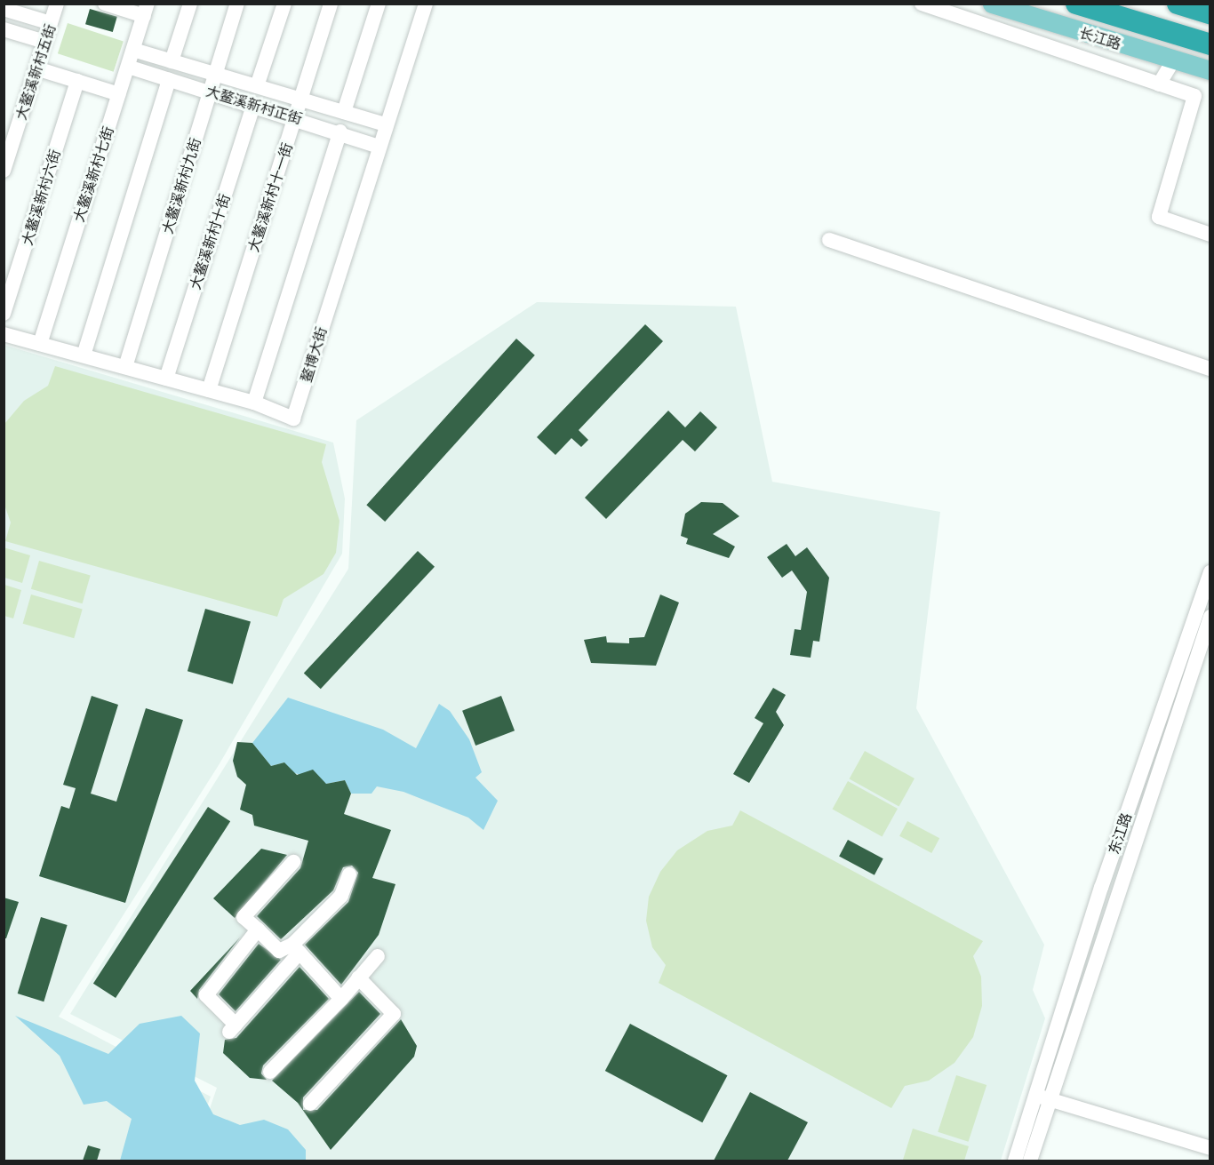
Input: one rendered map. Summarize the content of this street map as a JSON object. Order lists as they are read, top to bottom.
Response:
{
  "streets": {
    "highway": ["长江路"],
    "street": [
      "大鳌溪新村五街",
      "大鳌溪新村正街",
      "大鳌溪新村七街",
      "大鳌溪新村九街",
      "大鳌溪新村六街",
      "大鳌溪新村十一街",
      "大鳌溪新村十街",
      "鳌博大街",
      "东江路"
    ]
  },
  "crossings": [
    ["大鳌溪新村正街", "大鳌溪新村七街"],
    ["大鳌溪新村正街", "大鳌溪新村九街"],
    ["大鳌溪新村正街", "大鳌溪新村十一街"],
    ["大鳌溪新村正街", "大鳌溪新村十街"],
    ["大鳌溪新村正街", "鳌博大街"],
    ["大鳌溪新村七街", "鳌博大街"],
    ["大鳌溪新村九街", "鳌博大街"],
    ["大鳌溪新村十一街", "鳌博大街"],
    ["大鳌溪新村十街", "鳌博大街"]
  ]
}
